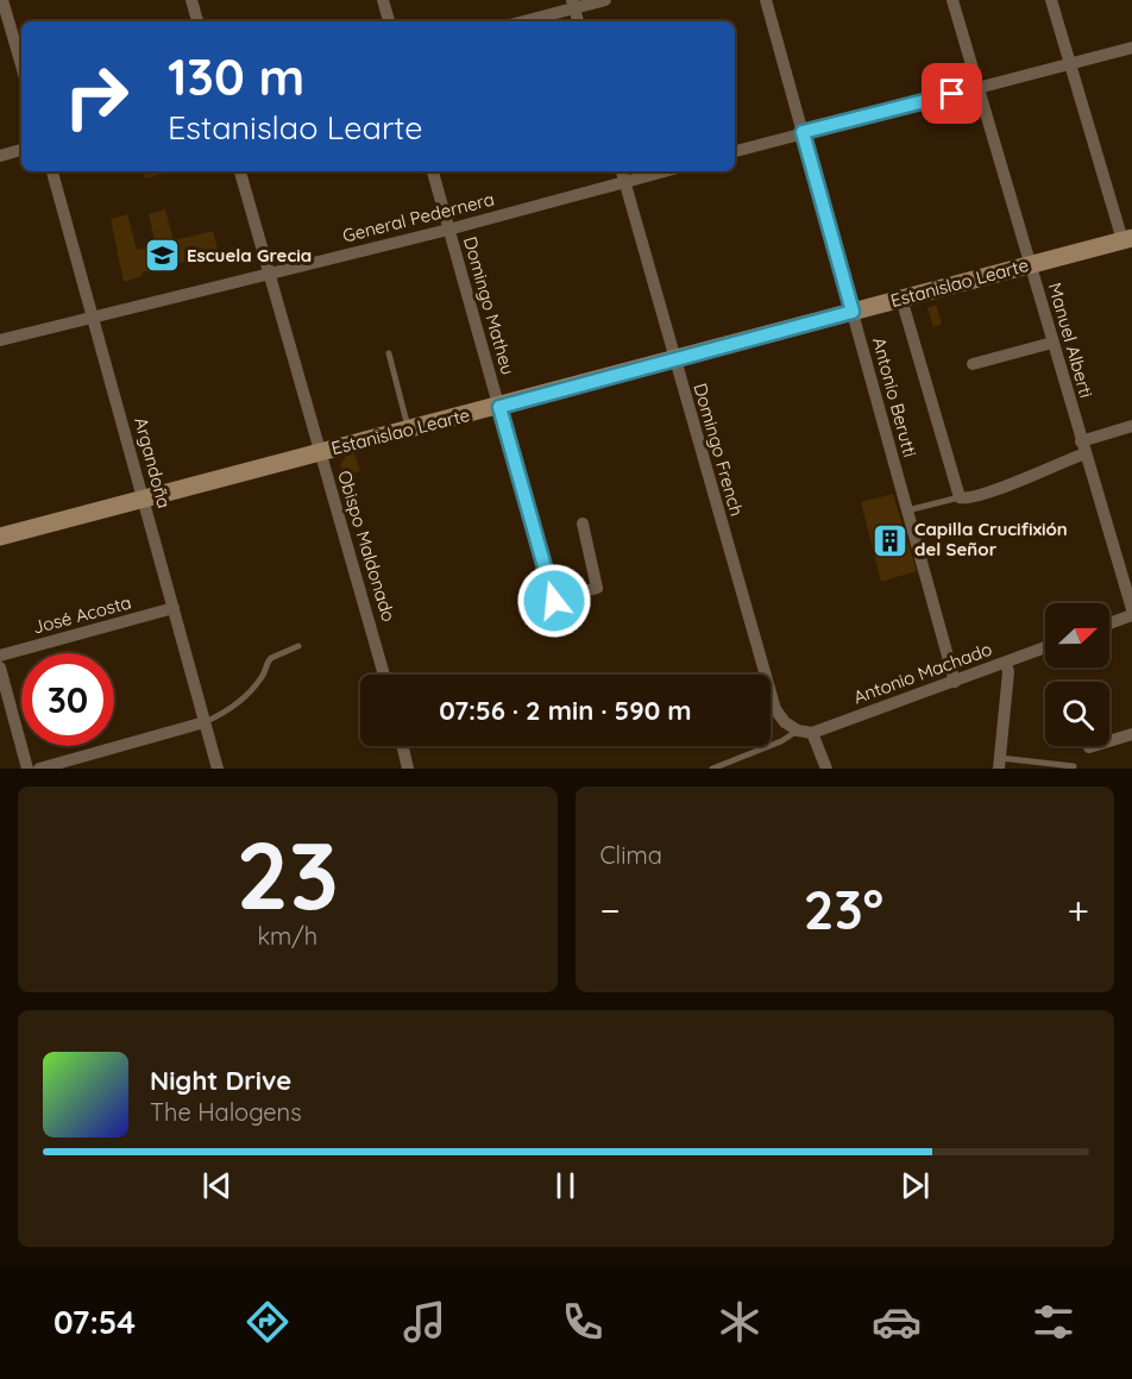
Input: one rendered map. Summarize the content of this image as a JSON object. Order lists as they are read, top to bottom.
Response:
{
  "streets": {
    "street": [
      "General Pedernera",
      "Estanislao Learte",
      "Domingo Matheu",
      "Manuel Alberti",
      "Antonio Berutti",
      "Domingo French",
      "Argandoña",
      "Obispo Maldonado",
      "José Acosta",
      "Antonio Machado"
    ]
  },
  "crossings": [
    ["General Pedernera", "Domingo Matheu"],
    ["General Pedernera", "Domingo French"],
    ["General Pedernera", "Argandoña"],
    ["General Pedernera", "Obispo Maldonado"],
    ["Estanislao Learte", "Domingo Matheu"],
    ["Estanislao Learte", "Manuel Alberti"],
    ["Estanislao Learte", "Antonio Berutti"],
    ["Estanislao Learte", "Domingo French"],
    ["Estanislao Learte", "Argandoña"],
    ["Estanislao Learte", "Obispo Maldonado"],
    ["Antonio Berutti", "Antonio Machado"],
    ["Domingo French", "Antonio Machado"],
    ["Argandoña", "José Acosta"]
  ],
  "places": {
    "school or university": ["Escuela Grecia"],
    "building": ["Capilla Crucifixión del Señor"]
  },
  "north": "right",
  "page": {
    "turn": ["130 m", "Estanislao Learte"],
    "limit": "30",
    "trip": "07:56 · 2 min · 590 m",
    "tile": [
      ["23", "km/h"],
      "Clima"
    ],
    "heat": ["−", "23°", "+"],
    "song": ["Night Drive", "The Halogens"],
    "tabs": "07:54"
  }
}
